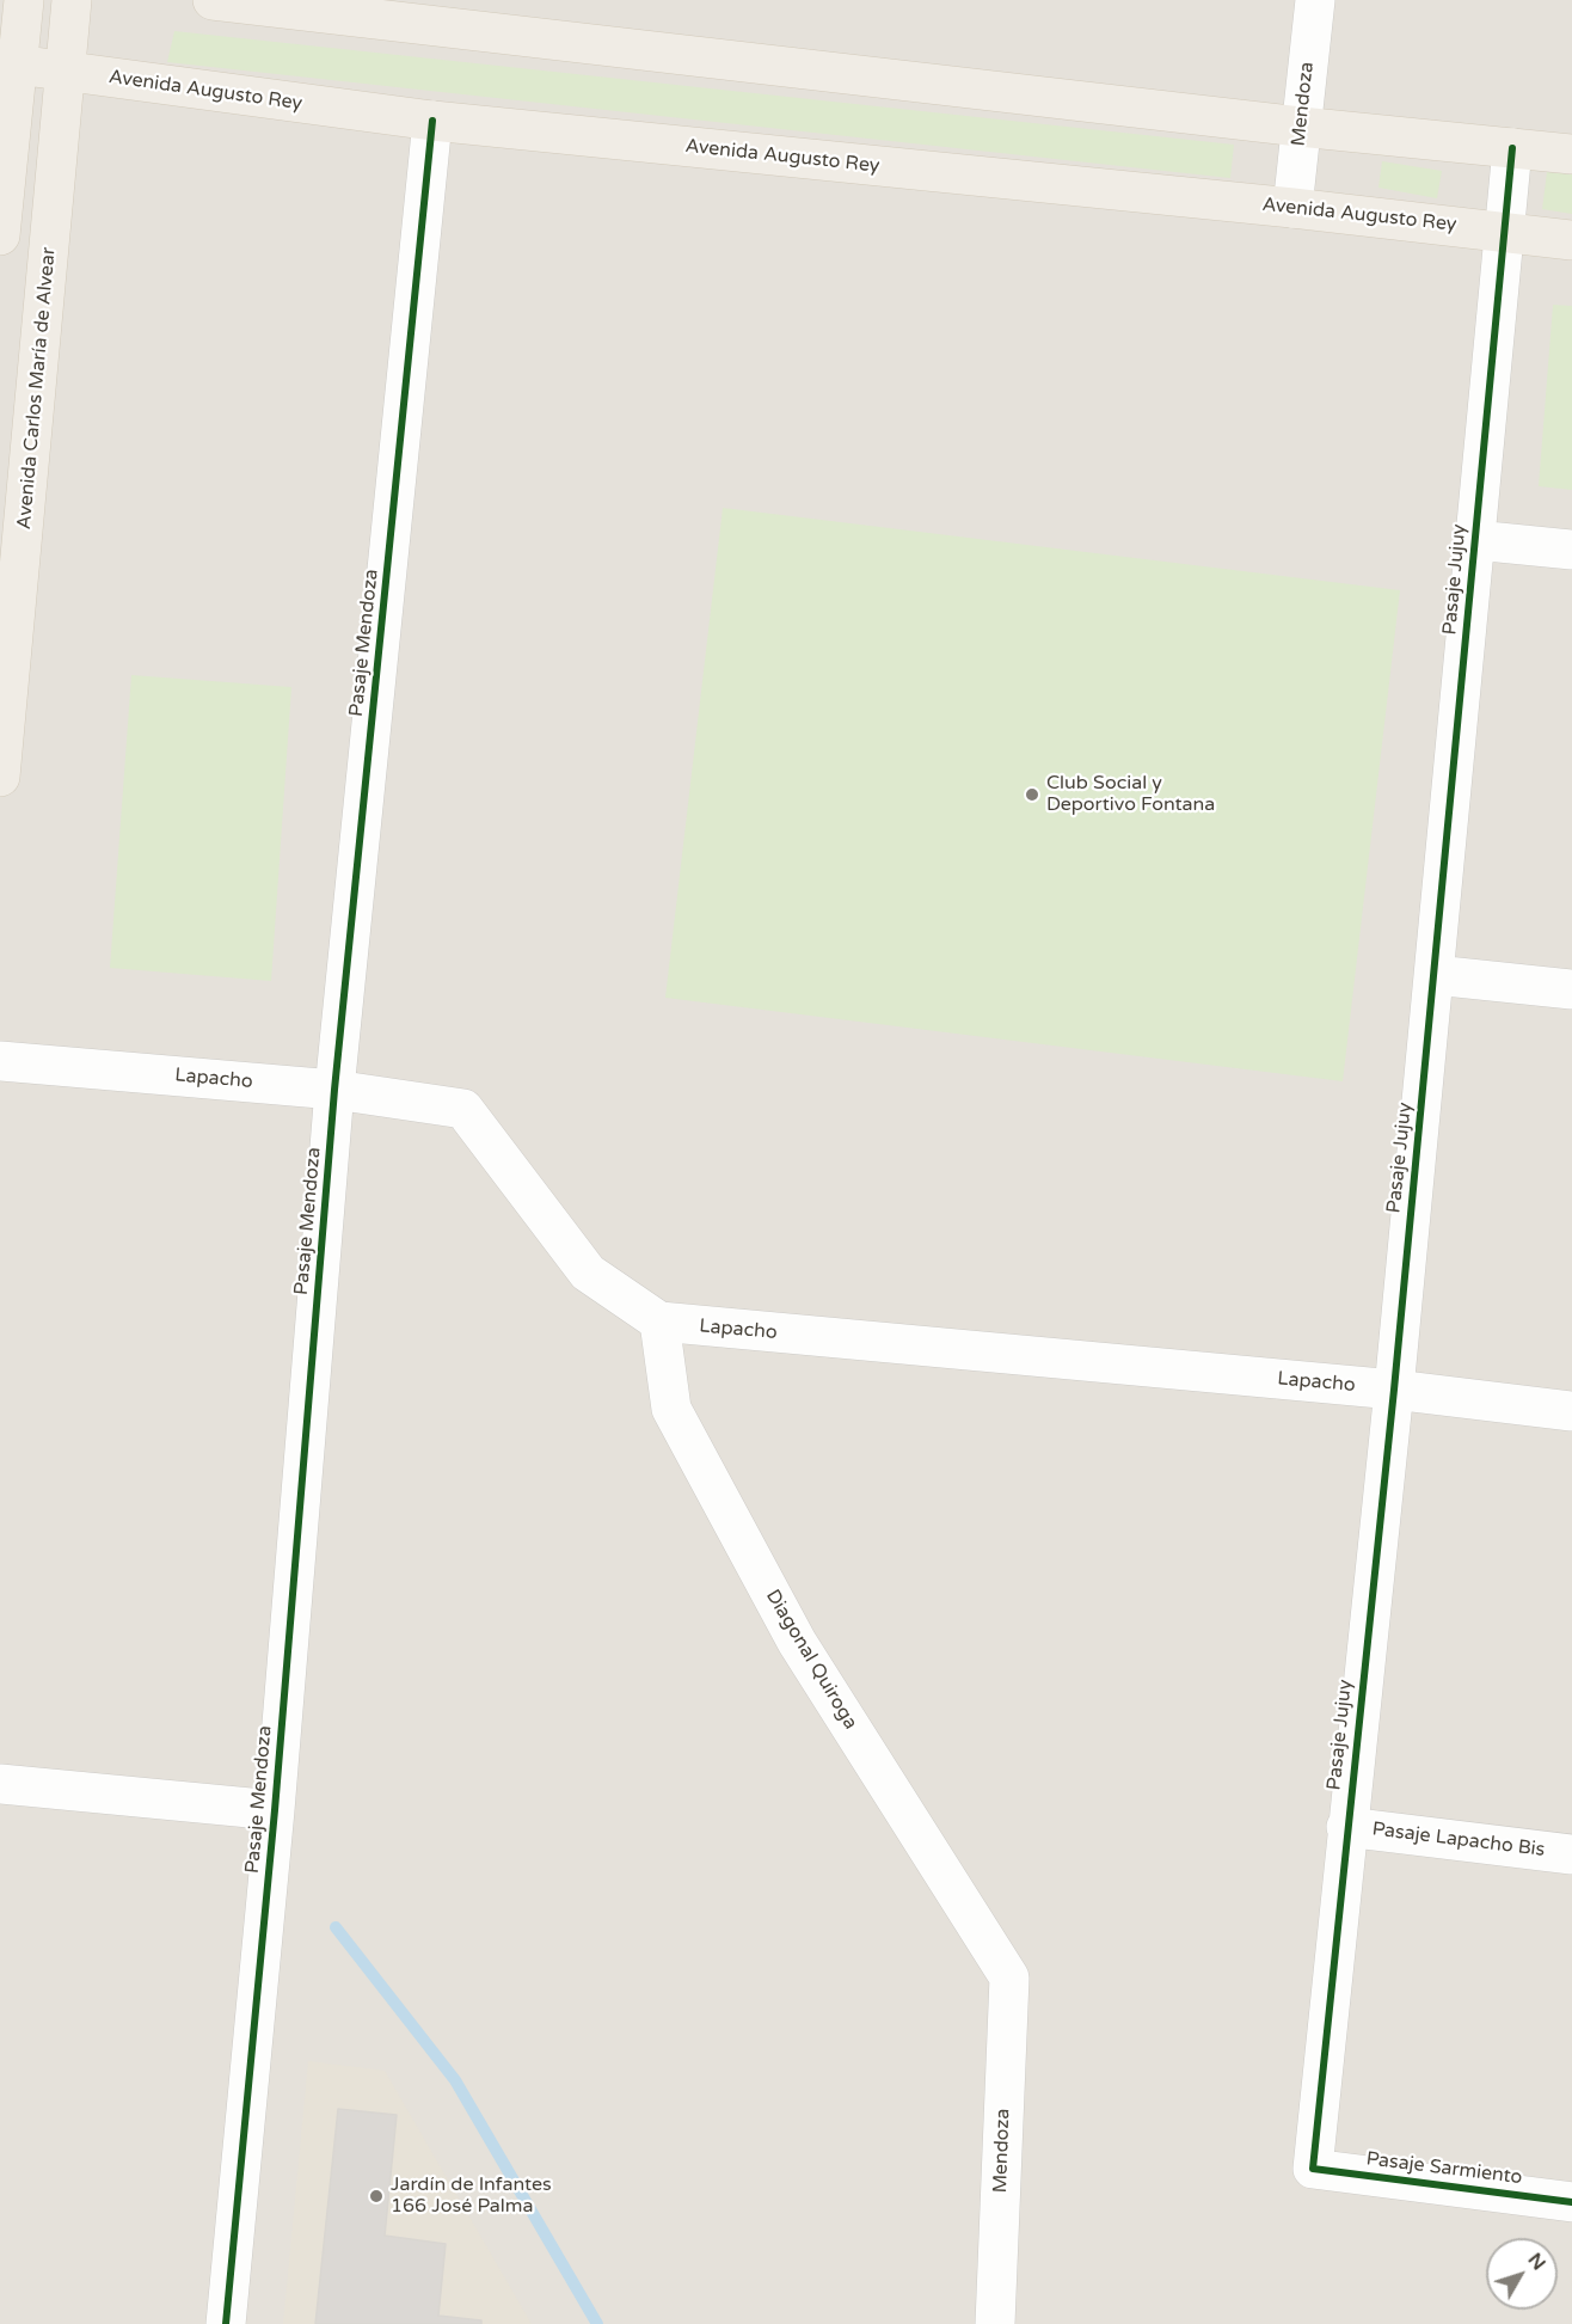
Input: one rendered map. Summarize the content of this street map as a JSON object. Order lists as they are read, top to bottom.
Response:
{
  "streets": {
    "main road": ["Avenida Augusto Rey", "Avenida Carlos María de Alvear"],
    "street": [
      "Mendoza",
      "Pasaje Jujuy",
      "Pasaje Mendoza",
      "Lapacho",
      "Diagonal Quiroga",
      "Pasaje Lapacho Bis",
      "Pasaje Sarmiento"
    ]
  },
  "crossings": [
    ["Avenida Augusto Rey", "Mendoza"],
    ["Avenida Augusto Rey", "Avenida Carlos María de Alvear"],
    ["Avenida Augusto Rey", "Pasaje Jujuy"],
    ["Avenida Augusto Rey", "Pasaje Mendoza"],
    ["Mendoza", "Diagonal Quiroga"],
    ["Pasaje Jujuy", "Lapacho"],
    ["Pasaje Jujuy", "Pasaje Lapacho Bis"],
    ["Pasaje Jujuy", "Pasaje Sarmiento"],
    ["Pasaje Mendoza", "Lapacho"],
    ["Lapacho", "Diagonal Quiroga"]
  ],
  "places": ["Club Social y Deportivo Fontana", "Jardín de Infantes 166 José Palma"],
  "north": "top right"
}
